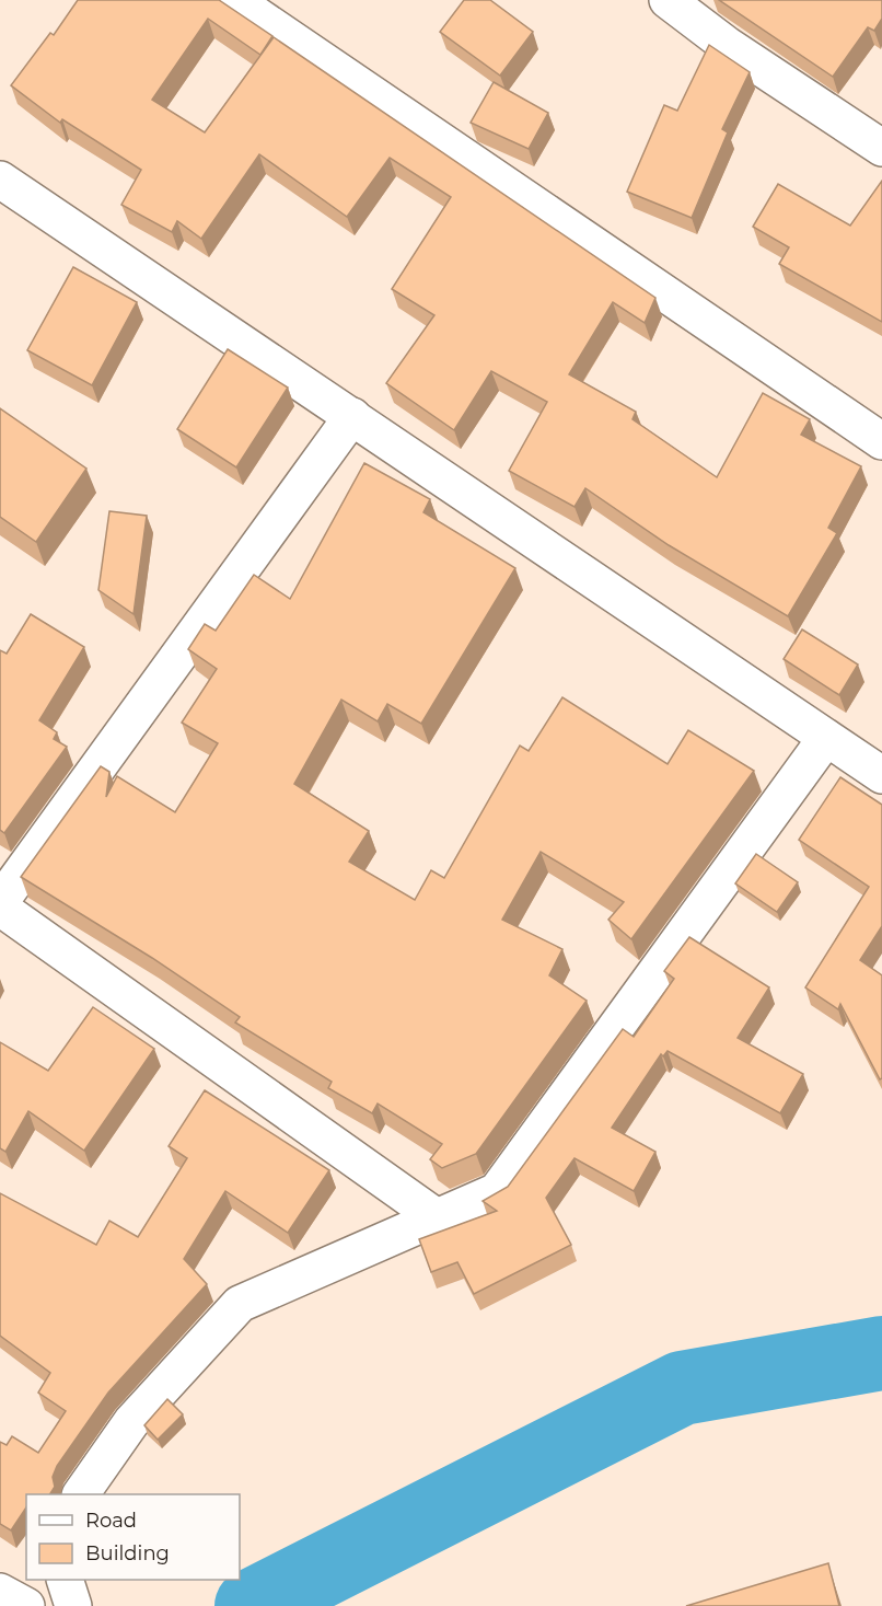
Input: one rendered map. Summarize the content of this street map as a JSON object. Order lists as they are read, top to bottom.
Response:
{
  "legend": ["Road", "Building"]
}
